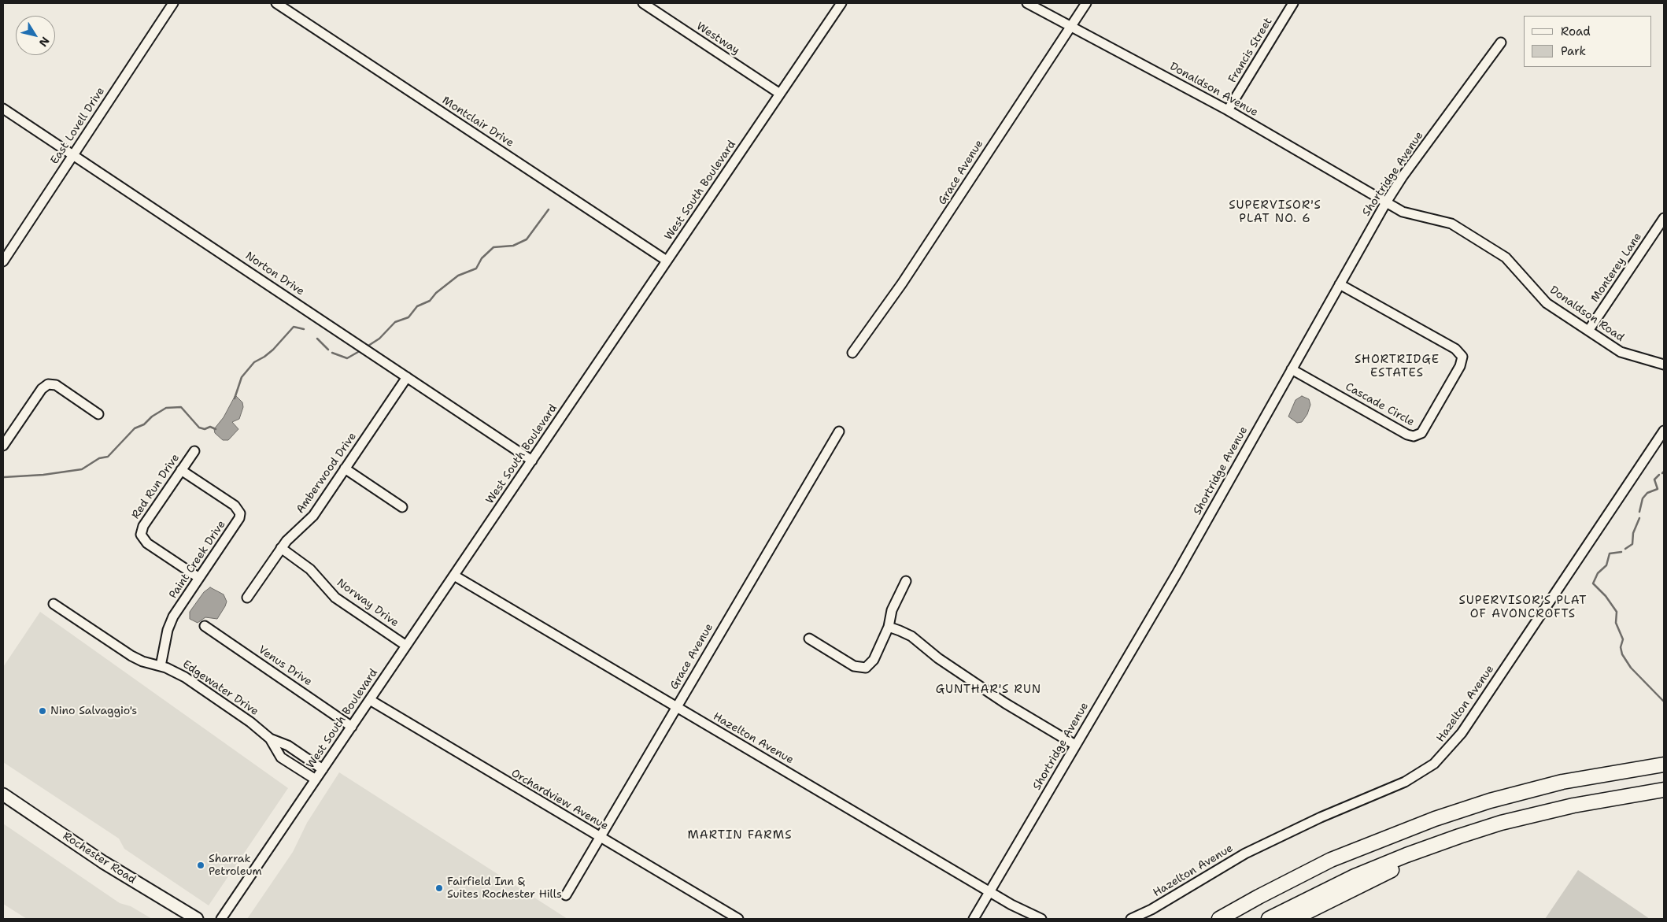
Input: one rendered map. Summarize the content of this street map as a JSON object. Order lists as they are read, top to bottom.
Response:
{
  "streets": {
    "main road": ["Rochester Road"],
    "street": [
      "Westway",
      "Francis Street",
      "Donaldson Avenue",
      "Montclair Drive",
      "East Lovell Drive",
      "Grace Avenue",
      "Shortridge Avenue",
      "West South Boulevard",
      "Monterey Lane",
      "Norton Drive",
      "Donaldson Road",
      "Cascade Circle",
      "Amberwood Drive",
      "Red Run Drive",
      "Paint Creek Drive",
      "Norway Drive",
      "Venus Drive",
      "Edgewater Drive",
      "Hazelton Avenue",
      "Orchardview Avenue"
    ]
  },
  "crossings": [
    ["Westway", "West South Boulevard"],
    ["Francis Street", "Donaldson Avenue"],
    ["Donaldson Avenue", "Grace Avenue"],
    ["Donaldson Avenue", "Shortridge Avenue"],
    ["Donaldson Avenue", "Donaldson Road"],
    ["Montclair Drive", "West South Boulevard"],
    ["East Lovell Drive", "Norton Drive"],
    ["Grace Avenue", "Hazelton Avenue"],
    ["Grace Avenue", "Orchardview Avenue"],
    ["Shortridge Avenue", "Donaldson Road"],
    ["Shortridge Avenue", "Cascade Circle"],
    ["Shortridge Avenue", "Hazelton Avenue"],
    ["West South Boulevard", "Norton Drive"],
    ["West South Boulevard", "Norway Drive"],
    ["West South Boulevard", "Venus Drive"],
    ["West South Boulevard", "Edgewater Drive"],
    ["West South Boulevard", "Hazelton Avenue"],
    ["West South Boulevard", "Orchardview Avenue"],
    ["Monterey Lane", "Donaldson Road"],
    ["Norton Drive", "Amberwood Drive"],
    ["Amberwood Drive", "Norway Drive"],
    ["Red Run Drive", "Paint Creek Drive"],
    ["Paint Creek Drive", "Edgewater Drive"]
  ],
  "districts": [
    "SUPERVISOR'S PLAT NO. 6",
    "SHORTRIDGE ESTATES",
    "SUPERVISOR'S PLAT OF AVONCROFTS",
    "GUNTHAR'S RUN",
    "MARTIN FARMS"
  ],
  "places": ["Nino Salvaggio's", "Sharrak Petroleum", "Fairfield Inn & Suites Rochester Hills"],
  "legend": ["Road", "Park"],
  "north": "bottom right"
}
